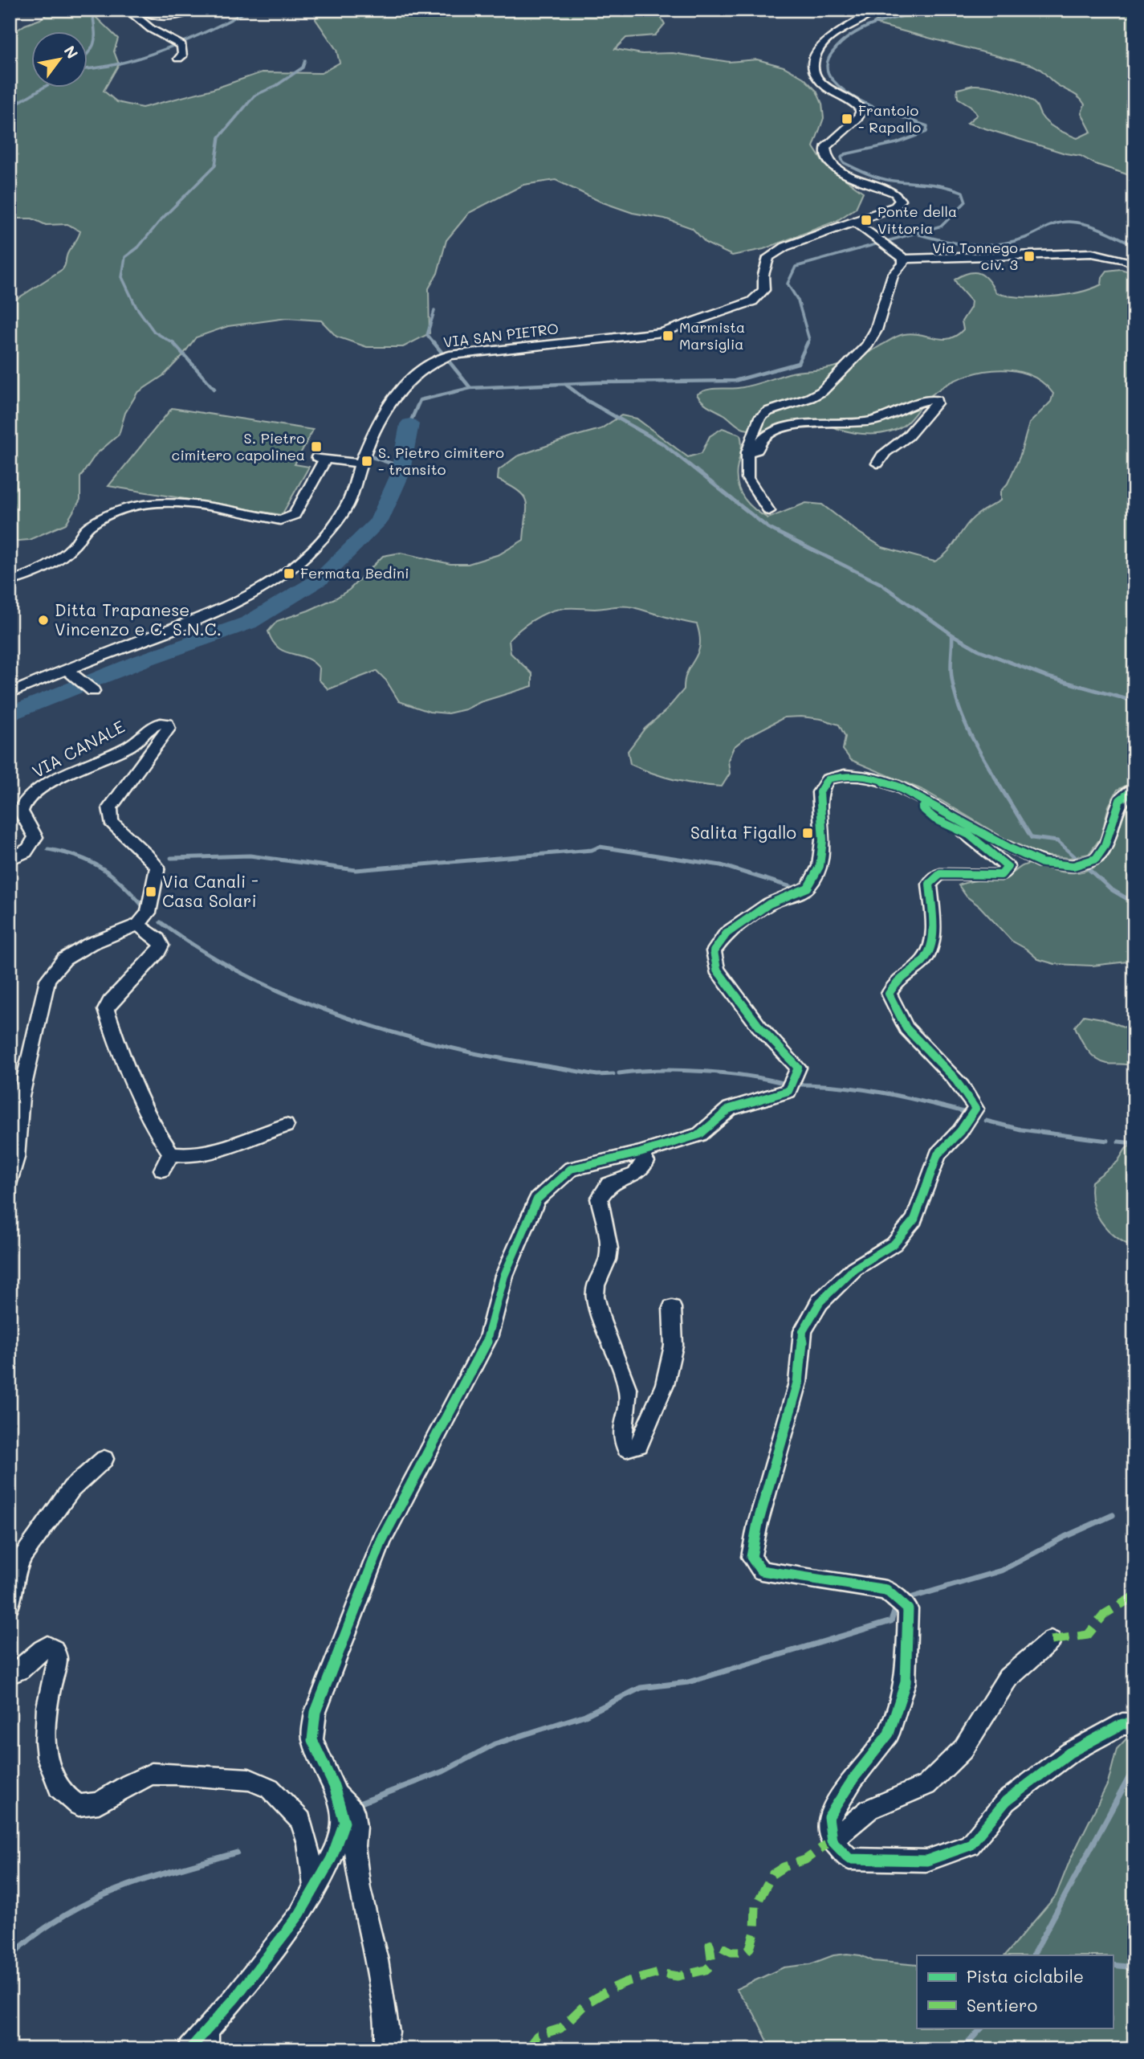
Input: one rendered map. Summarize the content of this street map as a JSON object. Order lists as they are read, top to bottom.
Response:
{
  "streets": {
    "street": ["VIA SAN PIETRO", "VIA CANALE"]
  },
  "places": {
    "transit": [
      "Frantoio - Rapallo",
      "Ponte della Vittoria",
      "Via Tonnego civ. 3",
      "Marmista Marsiglia",
      "S. Pietro cimitero capolinea",
      "S. Pietro cimitero - transito",
      "Fermata Bedini",
      "Salita Figallo",
      "Via Canali - Casa Solari"
    ],
    "other": ["Ditta Trapanese Vincenzo e C. S.N.C."]
  },
  "legend": ["Pista ciclabile", "Sentiero"],
  "north": "top right"
}
